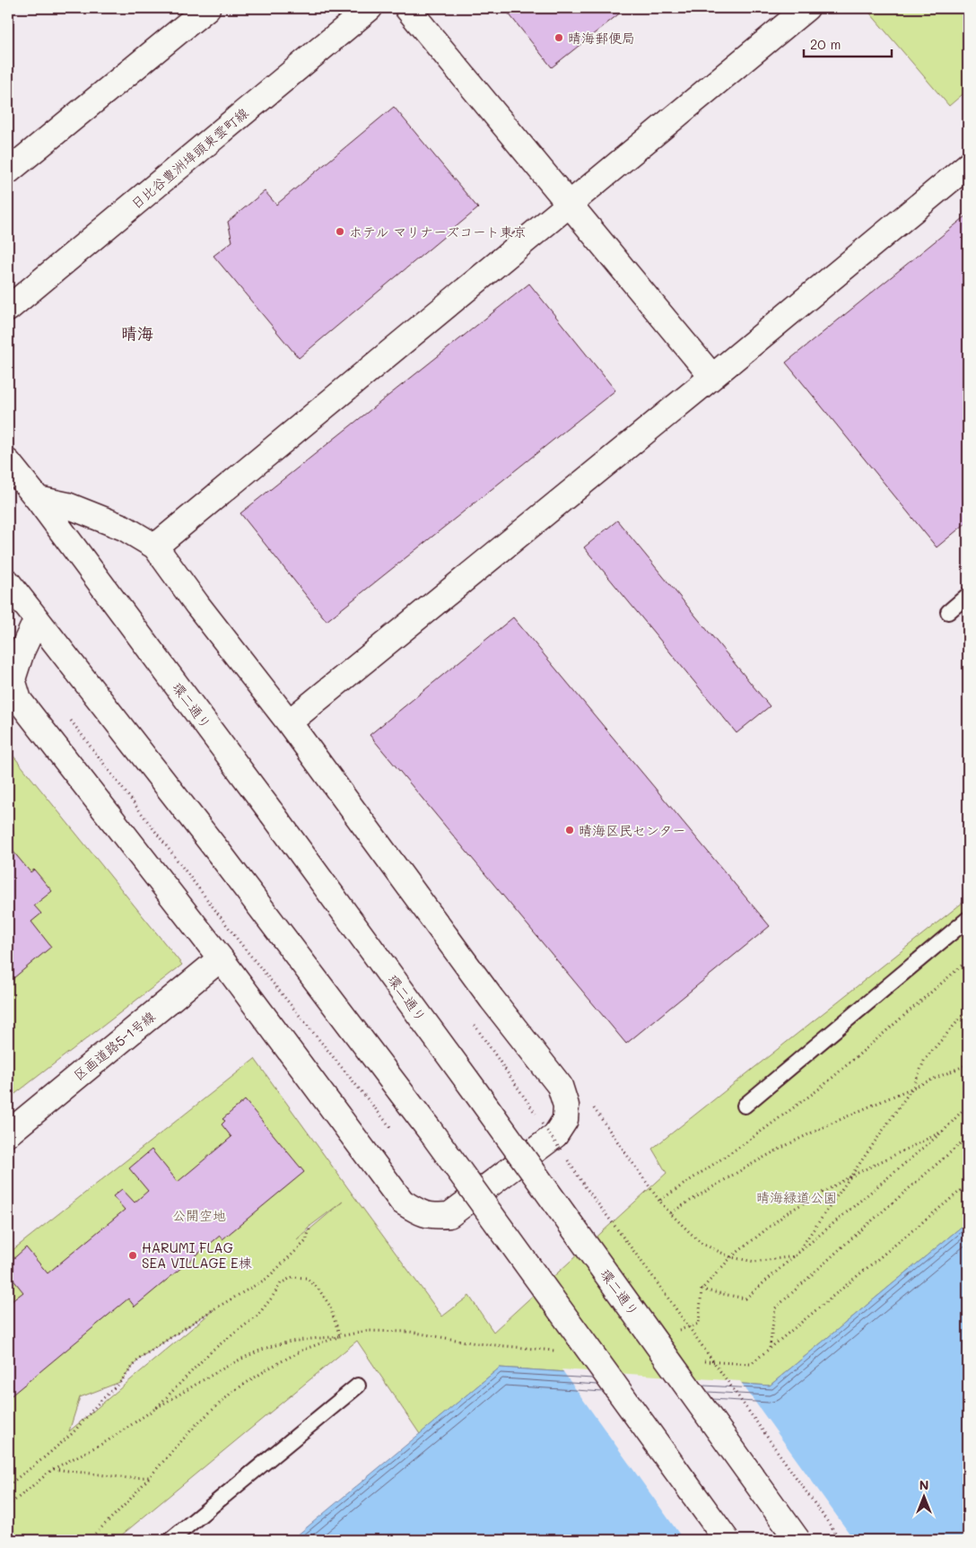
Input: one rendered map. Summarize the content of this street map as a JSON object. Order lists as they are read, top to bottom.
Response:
{
  "streets": {
    "main road": ["日比谷豊洲埠頭東雲町線", "環二通り", "区画道路5-1号線"]
  },
  "districts": ["晴海"],
  "parks": ["晴海緑道公園", "公開空地"],
  "places": [
    "晴海郵便局",
    "ホテル マリナーズコート東京",
    "晴海区民センター",
    "HARUMI FLAG SEA VILLAGE E棟"
  ],
  "scale_bar": "20 m",
  "north": "top"
}
